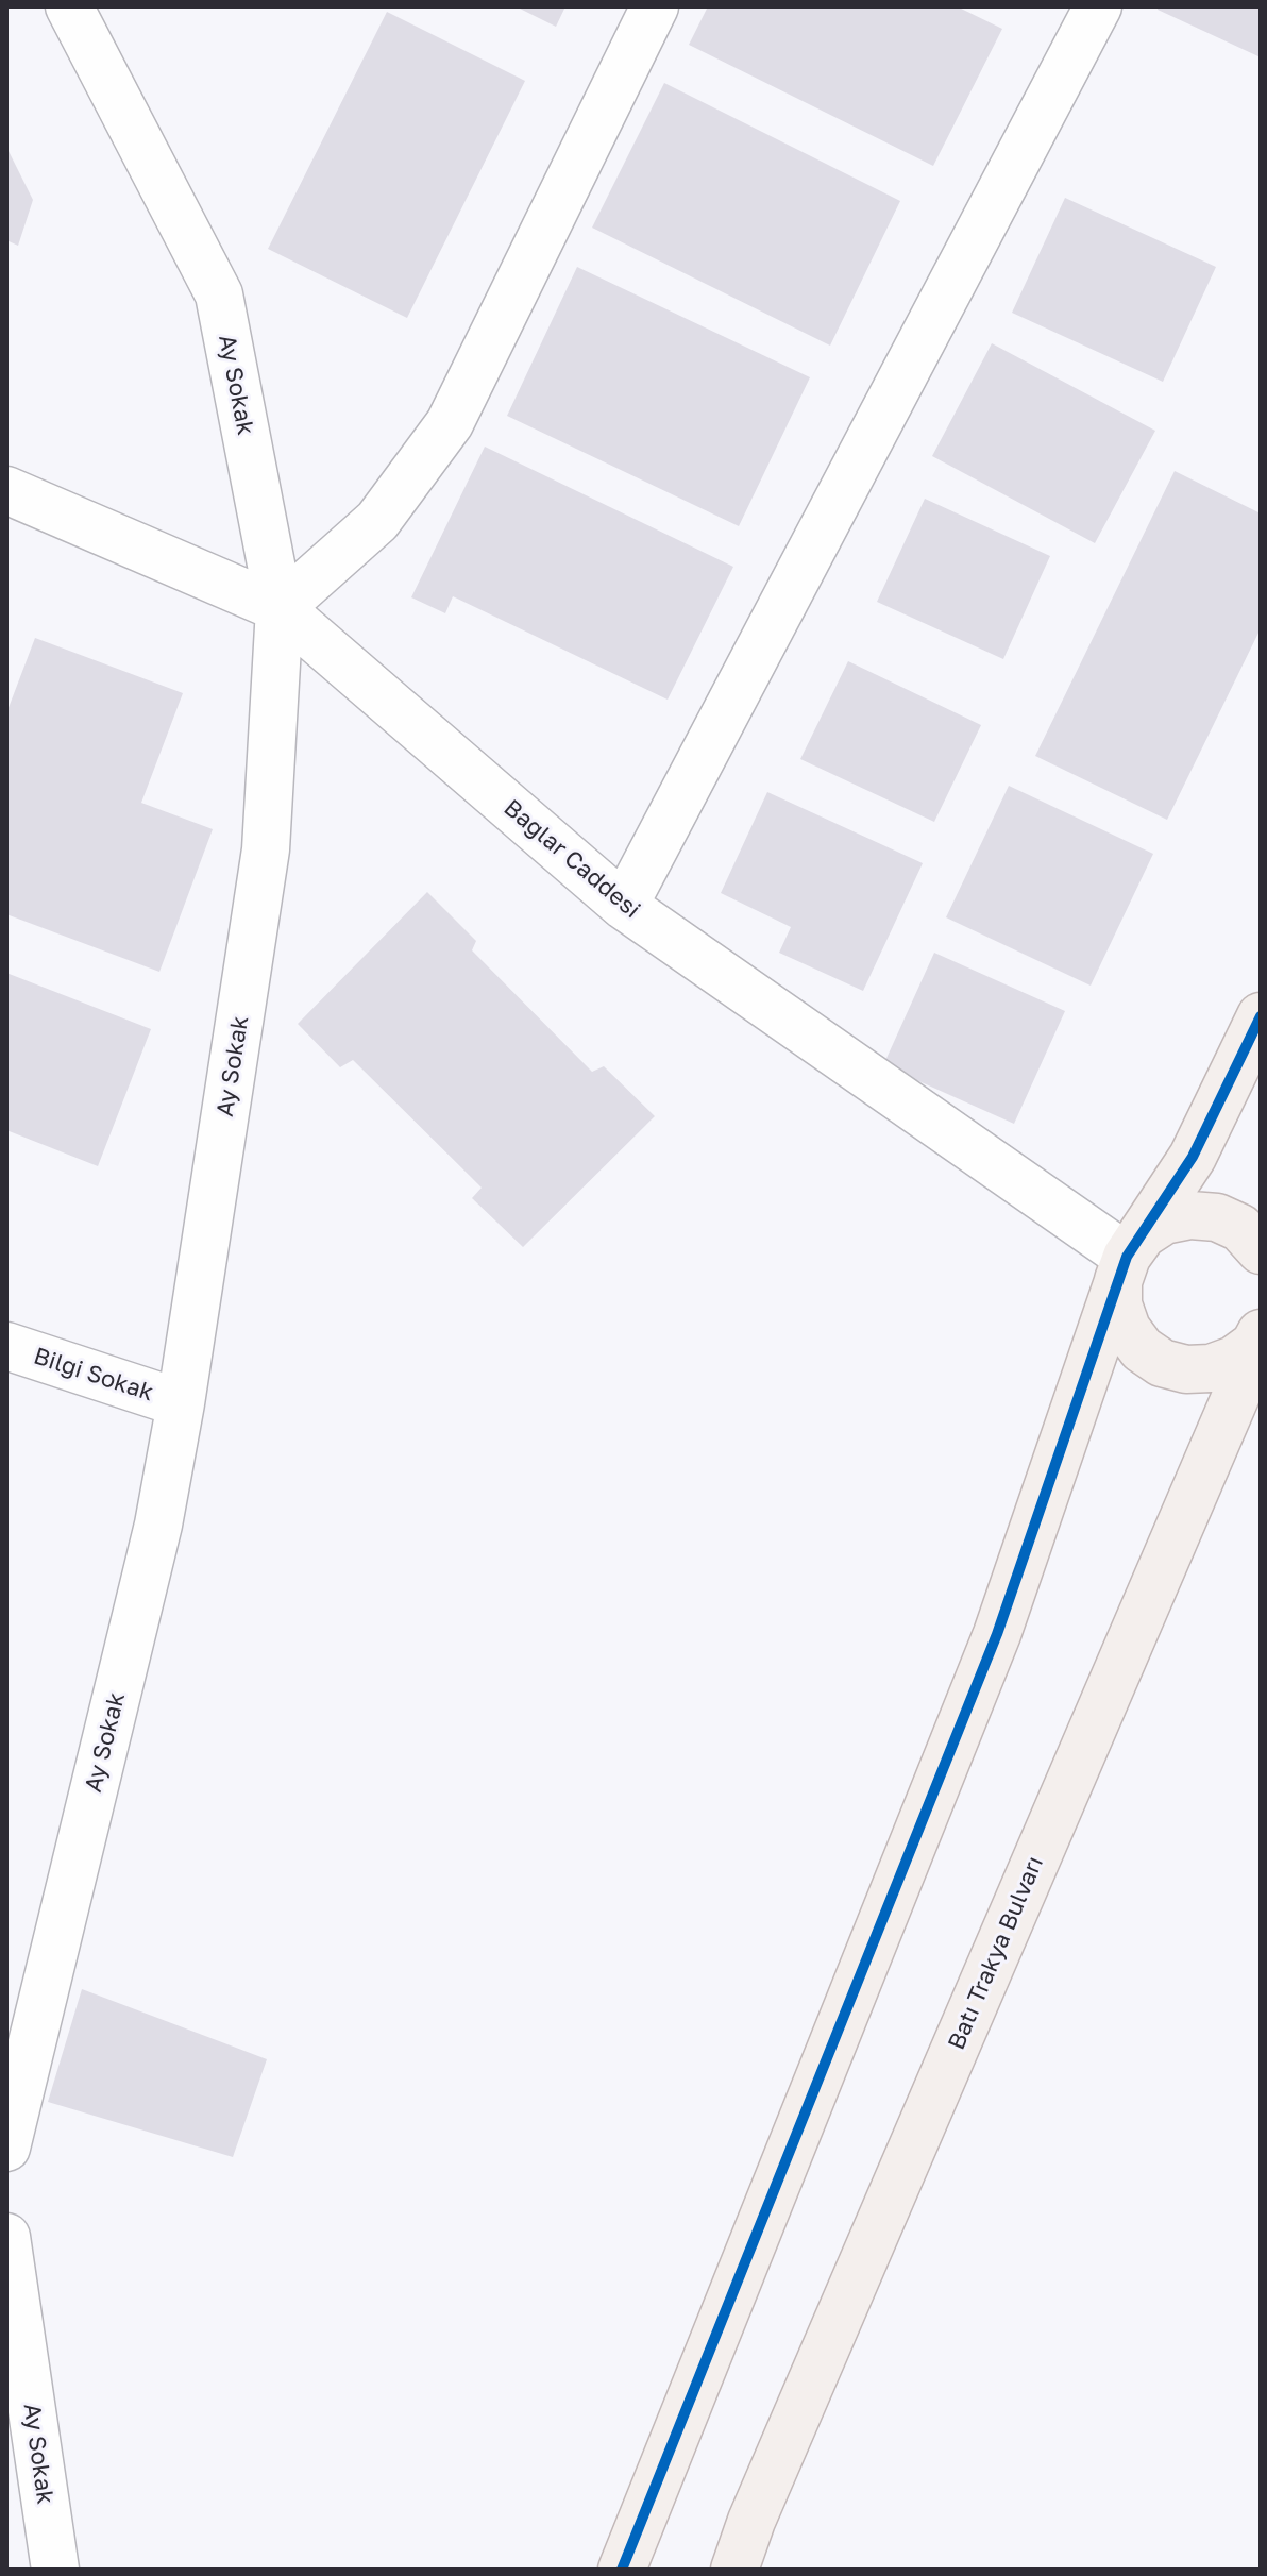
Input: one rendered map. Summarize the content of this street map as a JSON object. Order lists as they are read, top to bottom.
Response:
{
  "streets": {
    "main road": ["Batı Trakya Bulvarı"],
    "street": ["Ay Sokak", "Bağlar Caddesi", "Bilgi Sokak"]
  },
  "crossings": [
    ["Ay Sokak", "Bağlar Caddesi"],
    ["Ay Sokak", "Bilgi Sokak"]
  ]
}
